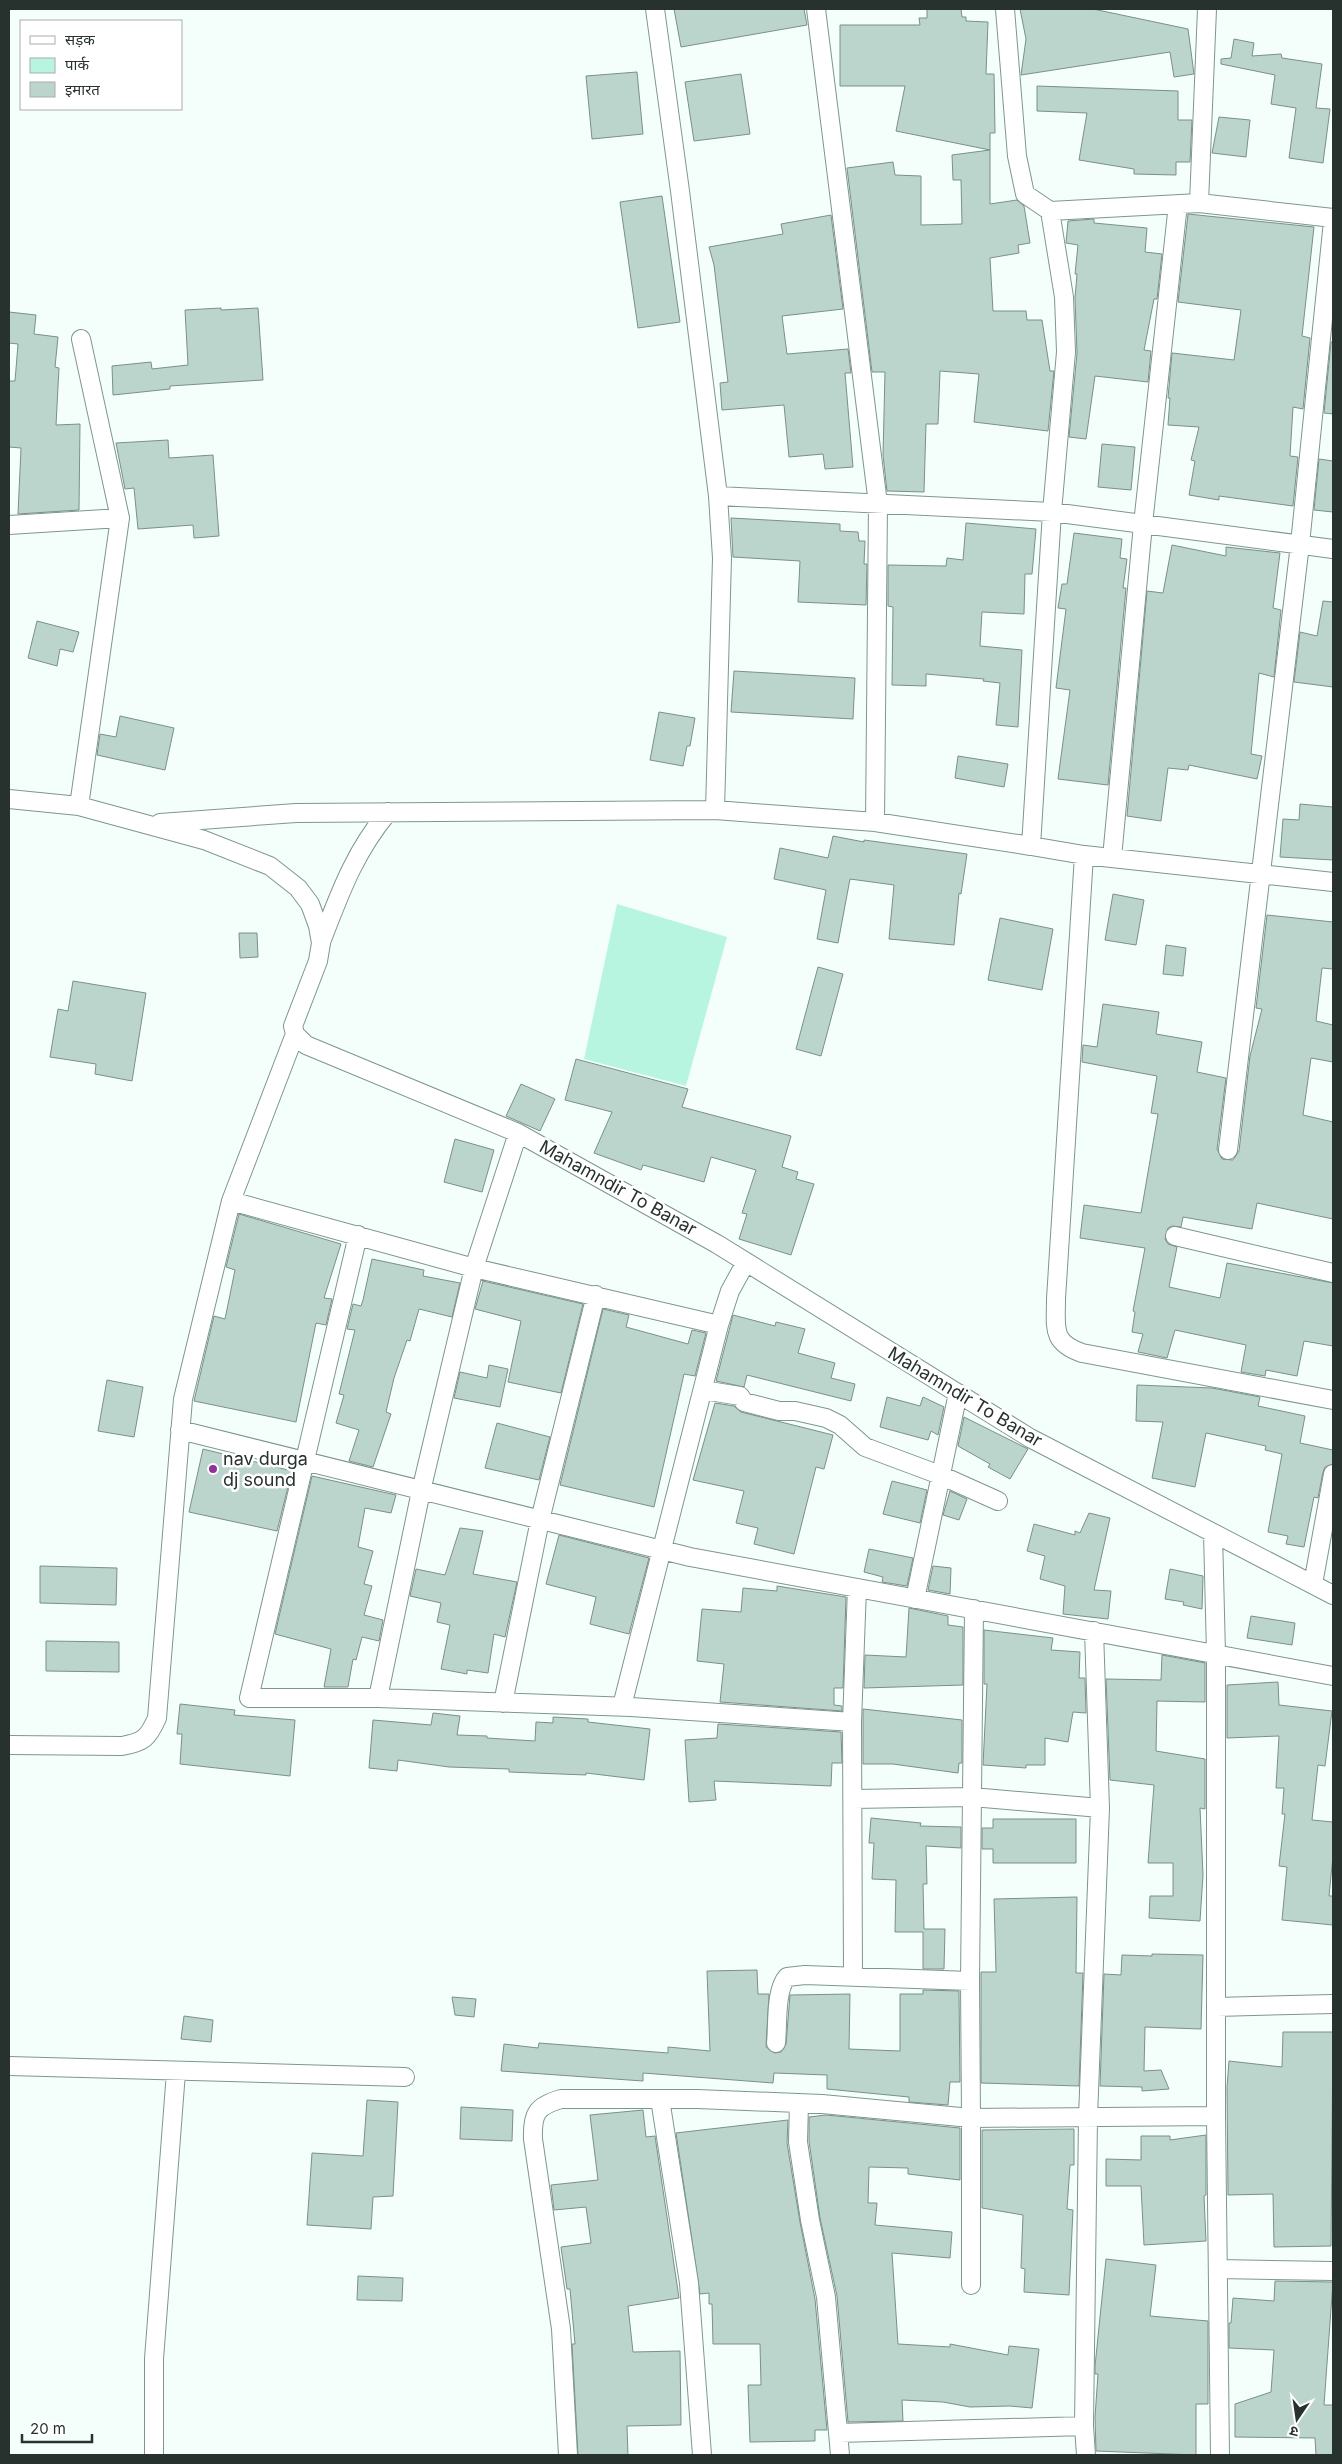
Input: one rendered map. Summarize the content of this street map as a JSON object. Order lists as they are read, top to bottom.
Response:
{
  "streets": {
    "street": ["Mahamndir To Banar"]
  },
  "places": ["nav durga dj sound"],
  "legend": ["सड़क", "पार्क", "इमारत"],
  "scale_bar": "20 m",
  "north": "bottom"
}
